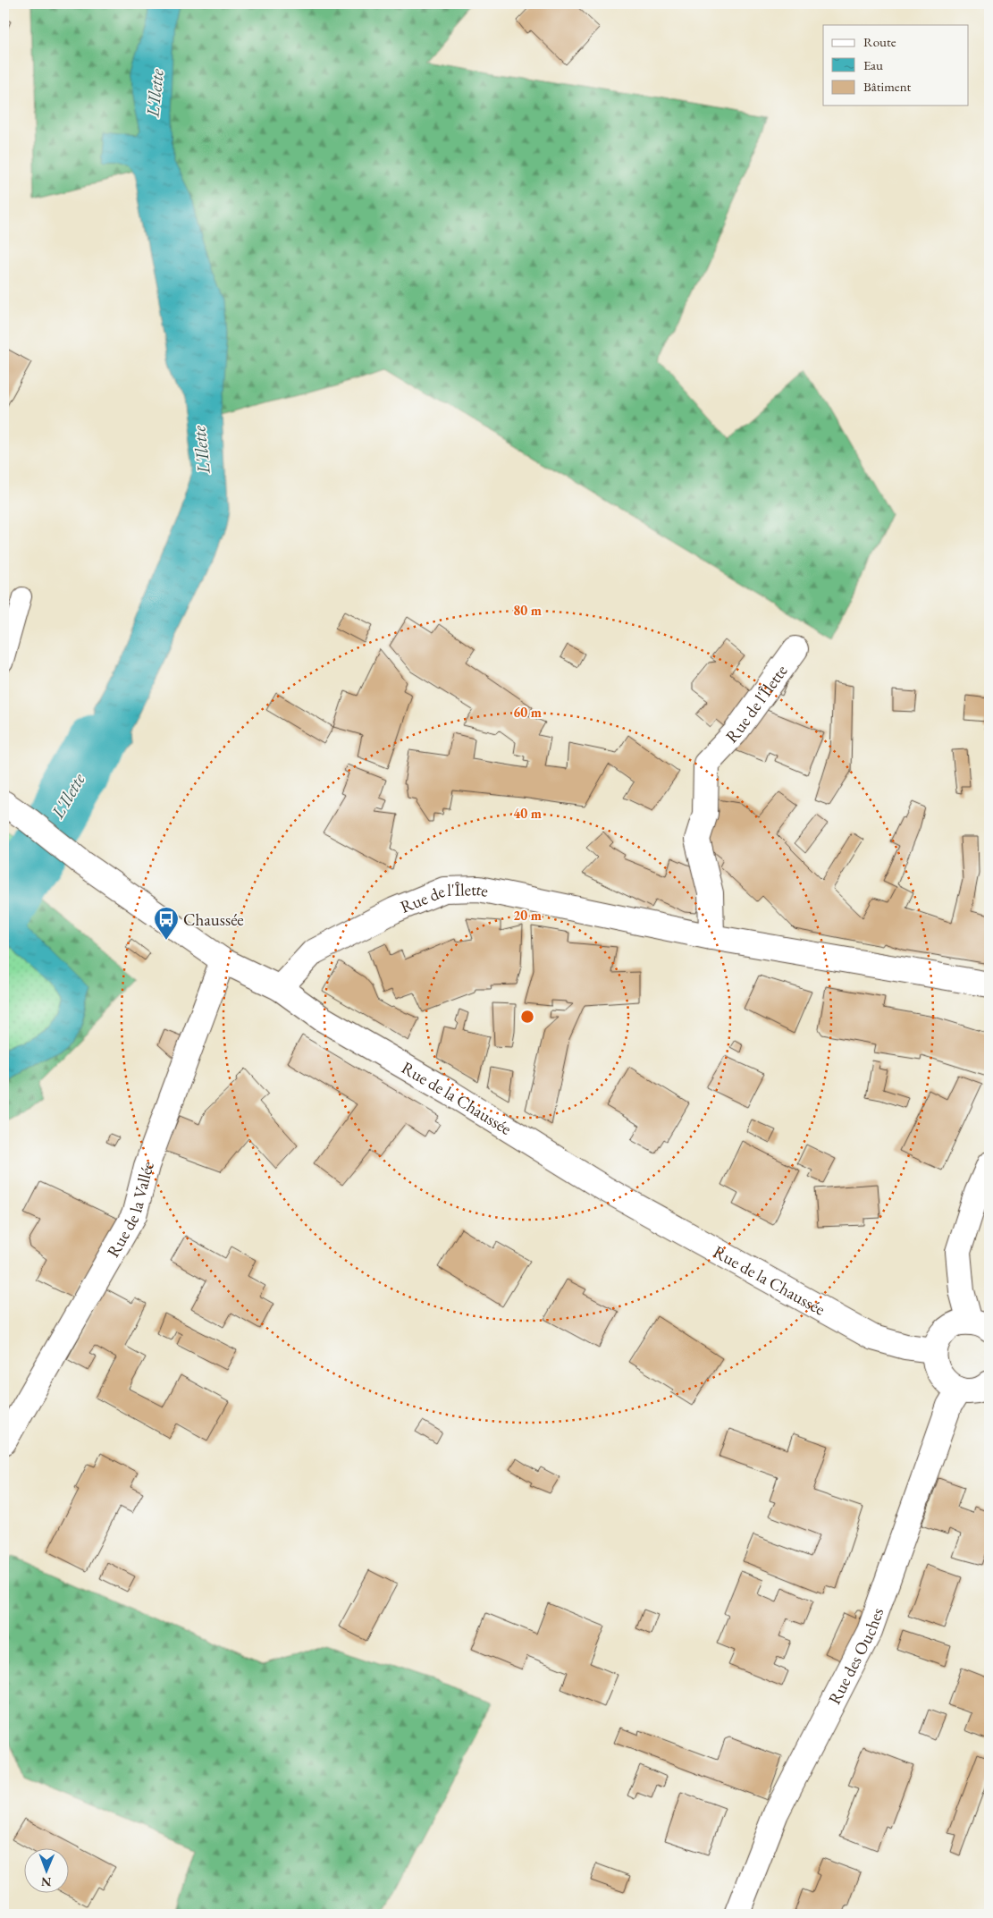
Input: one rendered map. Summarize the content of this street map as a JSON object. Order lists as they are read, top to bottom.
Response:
{
  "streets": {
    "street": [
      "Rue de l'Îlette",
      "Rue de la Chaussée",
      "Rue de la Vallée",
      "Rue des Ouches"
    ]
  },
  "crossings": [
    ["Rue de l'Îlette", "Rue de la Chaussée"],
    ["Rue de la Chaussée", "Rue de la Vallée"]
  ],
  "water": ["L'Ilette"],
  "places": {
    "bus stop": ["Chaussée"]
  },
  "legend": ["Route", "Eau", "Bâtiment"],
  "north": "bottom",
  "rings": [
    "80 m",
    "60 m",
    "40 m",
    "20 m"
  ]
}
